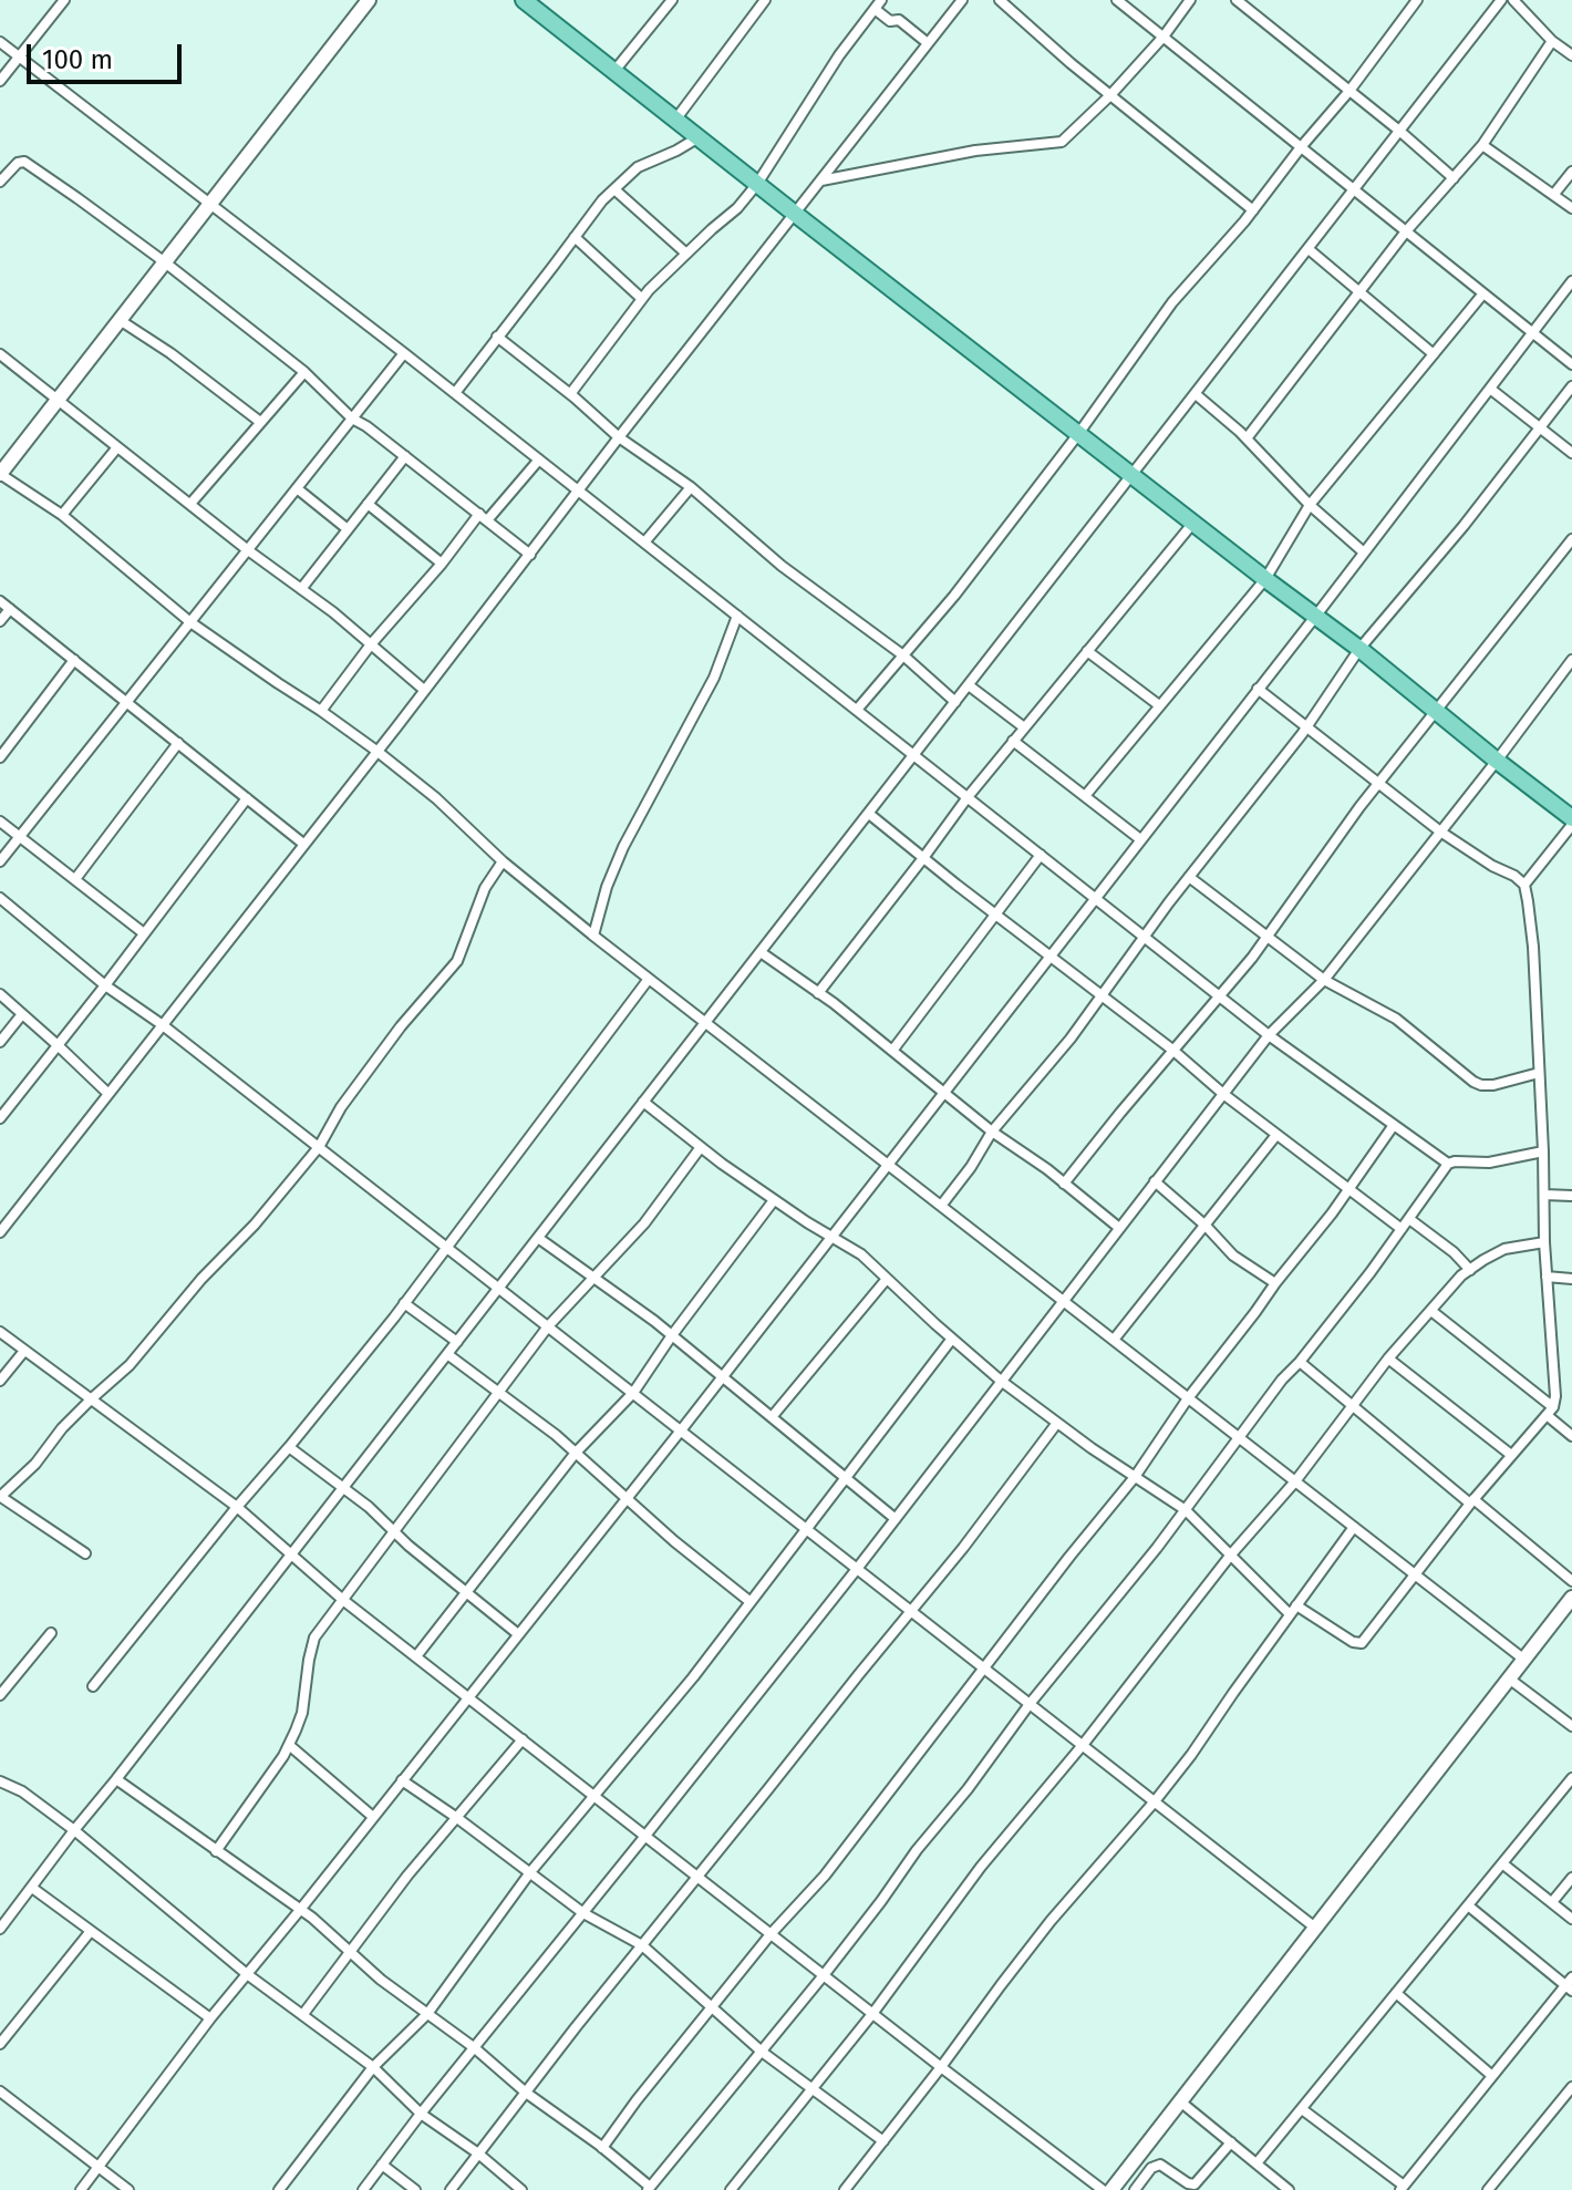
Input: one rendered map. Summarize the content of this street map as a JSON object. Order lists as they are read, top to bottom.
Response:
{
  "scale_bar": "100 m"
}
